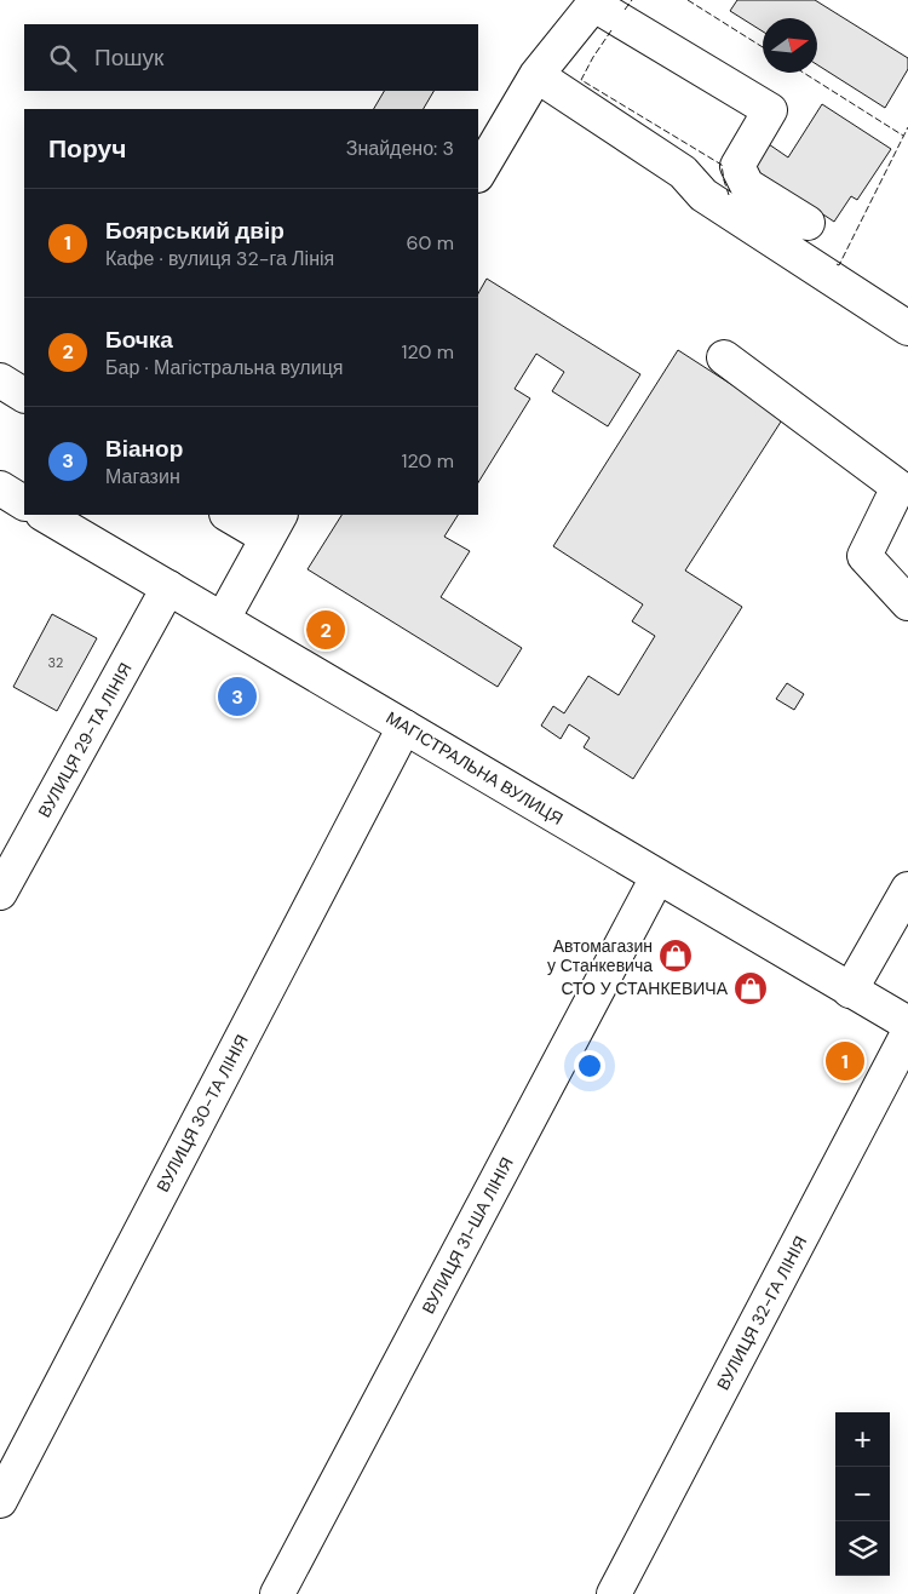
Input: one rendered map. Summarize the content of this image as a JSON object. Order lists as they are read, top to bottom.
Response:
{
  "streets": {
    "street": [
      "ВУЛИЦЯ 29-ТА ЛІНІЯ",
      "МАГІСТРАЛЬНА ВУЛИЦЯ",
      "ВУЛИЦЯ 30-ТА ЛІНІЯ",
      "ВУЛИЦЯ 31-ША ЛІНІЯ",
      "ВУЛИЦЯ 32-ГА ЛІНІЯ"
    ]
  },
  "crossings": [
    ["ВУЛИЦЯ 29-ТА ЛІНІЯ", "МАГІСТРАЛЬНА ВУЛИЦЯ"],
    ["МАГІСТРАЛЬНА ВУЛИЦЯ", "ВУЛИЦЯ 30-ТА ЛІНІЯ"],
    ["МАГІСТРАЛЬНА ВУЛИЦЯ", "ВУЛИЦЯ 31-ША ЛІНІЯ"]
  ],
  "places": {
    "shop": ["Автомагазин у Станкевича", "СТО У СТАНКЕВИЧА"]
  },
  "house_numbers": ["32"],
  "north": "right",
  "page": {
    "search": "Пошук",
    "heading": ["Поруч", "Знайдено: 3"],
    "list": [
      {
        "mark": "1",
        "name": "Боярський двір",
        "note": "Кафе · вулиця 32-га Лінія",
        "value": "60 m"
      },
      {
        "mark": "2",
        "name": "Бочка",
        "note": "Бар · Магістральна вулиця",
        "value": "120 m"
      },
      {
        "mark": "3",
        "name": "Віанор",
        "note": "Магазин",
        "value": "120 m"
      }
    ],
    "pins": ["2", "3", "1"],
    "map_buttons": ["+", "−"]
  }
}
